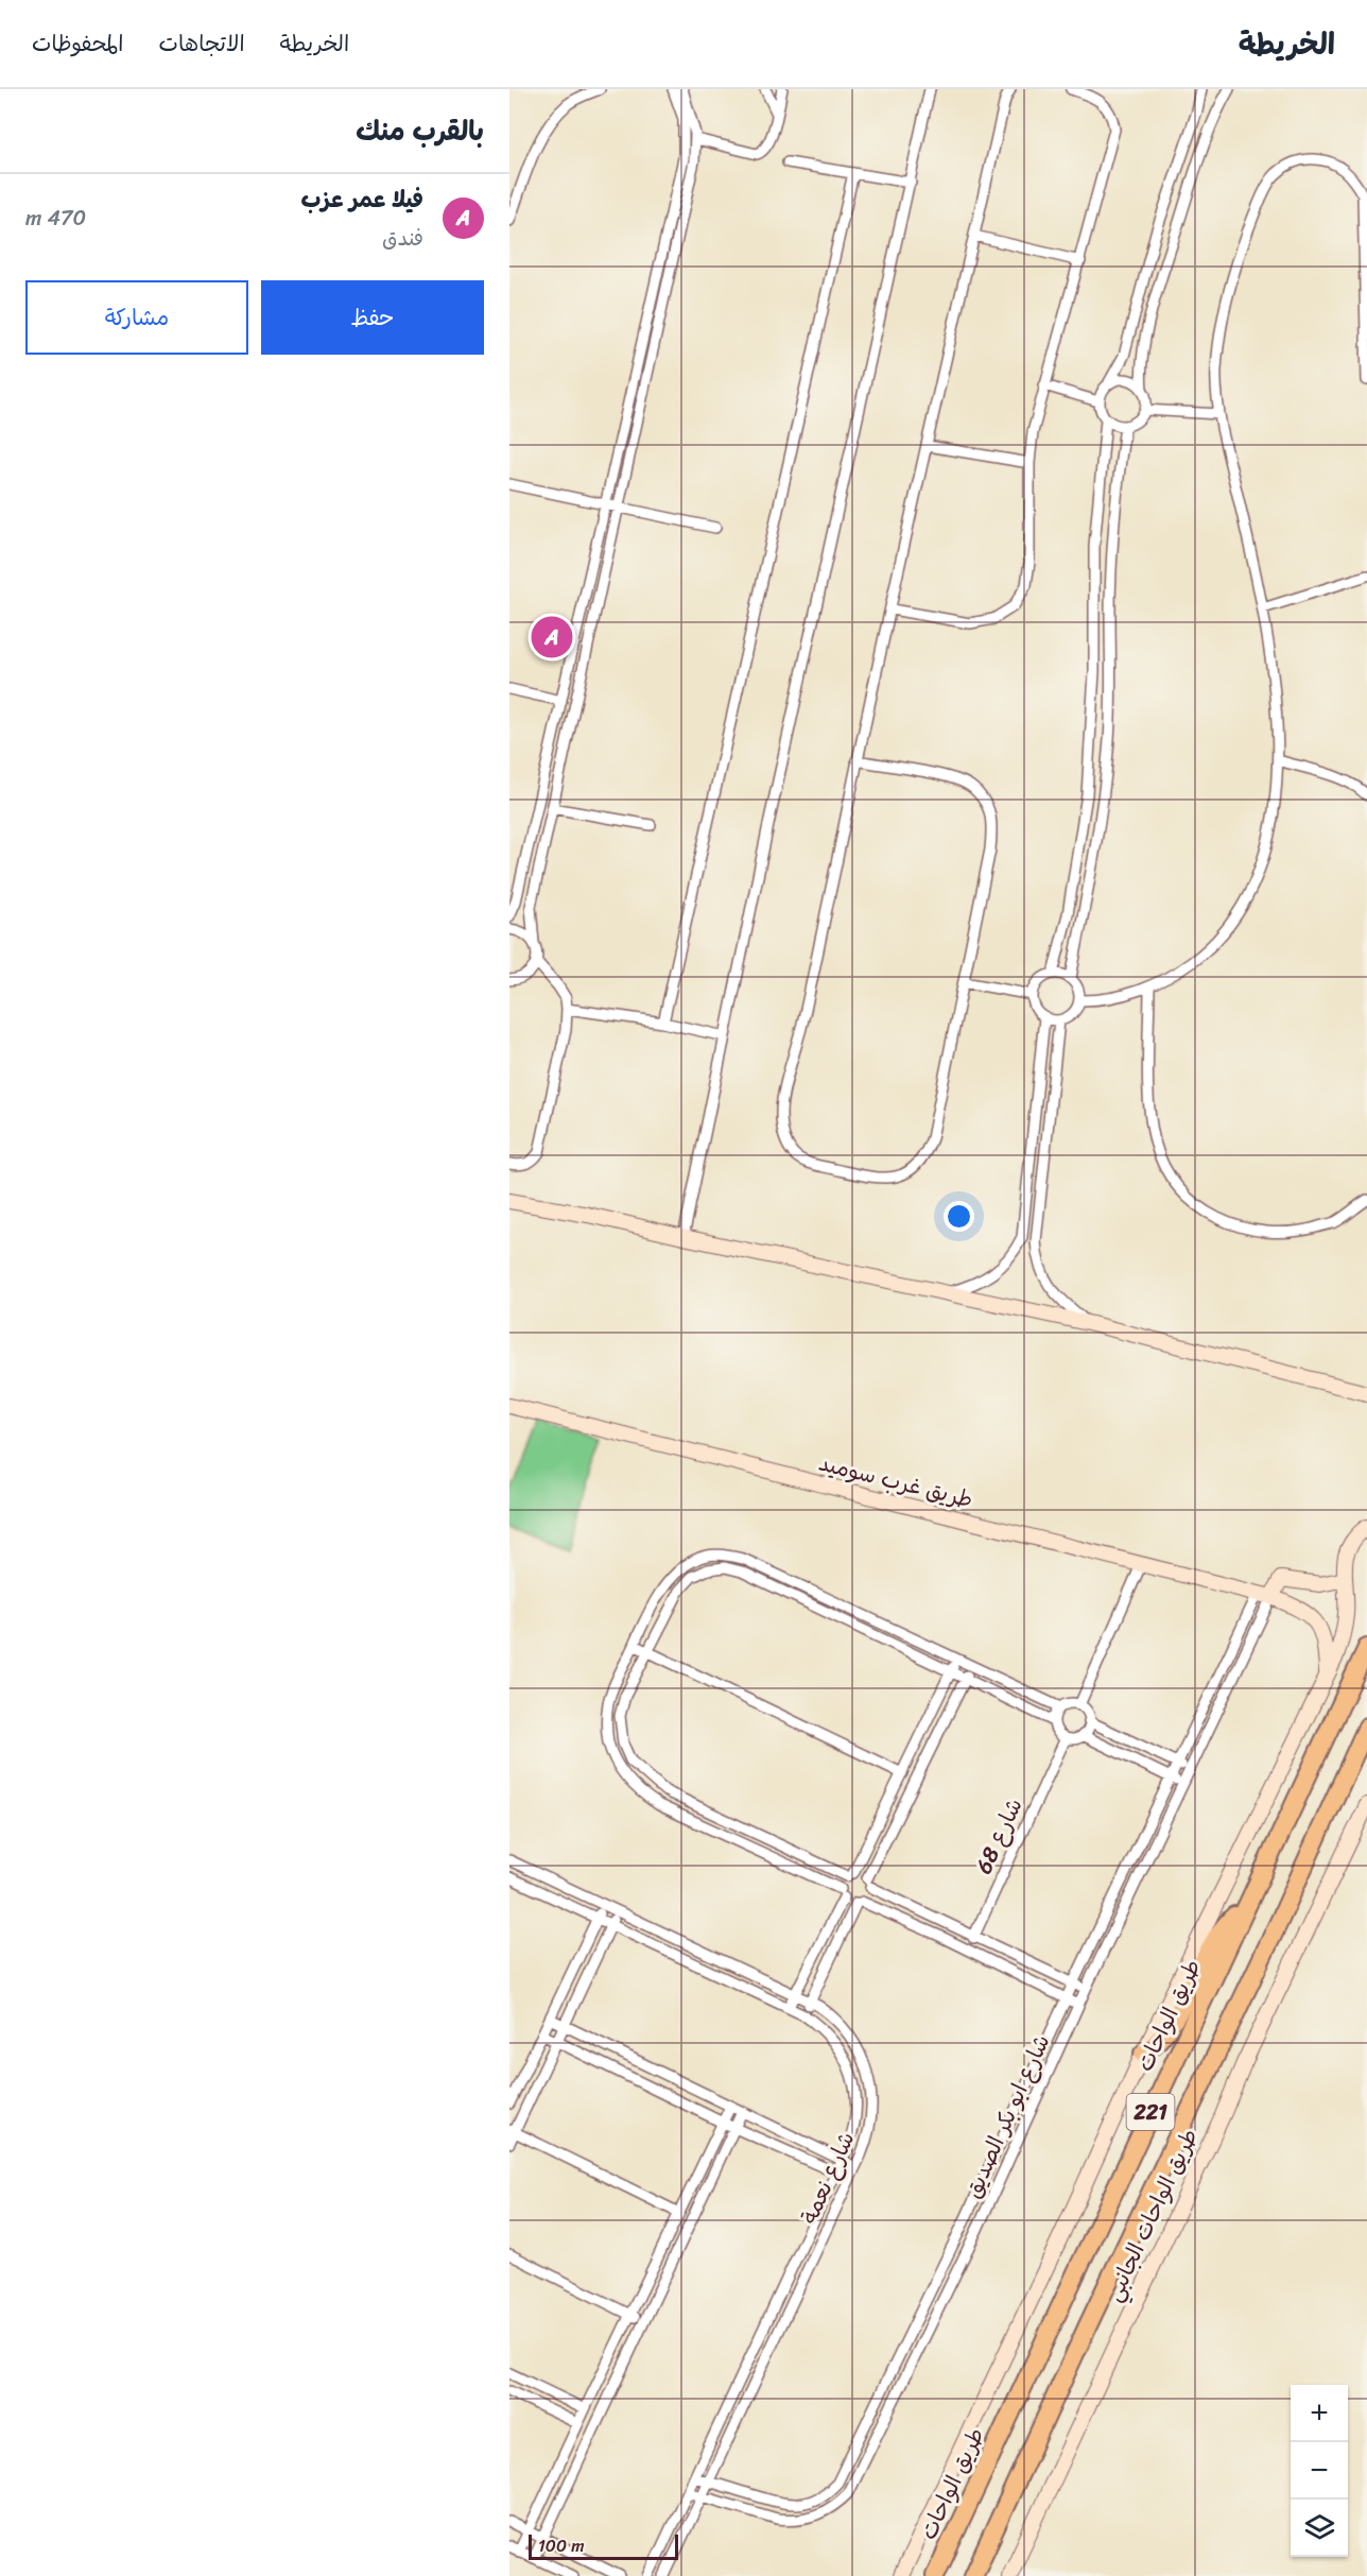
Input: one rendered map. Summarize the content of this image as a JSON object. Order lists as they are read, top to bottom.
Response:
{
  "streets": {
    "highway": ["طريق الواحات", "221"],
    "street": [
      "طريق غرب سوميد",
      "شارع 68",
      "شارع ابو بكر الصديق",
      "شارع نعمة",
      "طريق الواحات الجانبي"
    ]
  },
  "crossings": [
    ["طريق غرب سوميد", "شارع ابو بكر الصديق"],
    ["شارع ابو بكر الصديق", "شارع نعمة"]
  ],
  "scale_bar": "100 m",
  "page": {
    "header": "الخريطة",
    "nav": ["الخريطة", "الاتجاهات", "المحفوظات"],
    "heading": "بالقرب منك",
    "list": [
      {
        "mark": "A",
        "name": "فيلا عمر عزب",
        "note": "فندق",
        "value": "470 m"
      }
    ],
    "buttons": ["حفظ", "مشاركة"],
    "pins": "A",
    "map_buttons": ["+", "−"],
    "scale": "100 m"
  }
}
